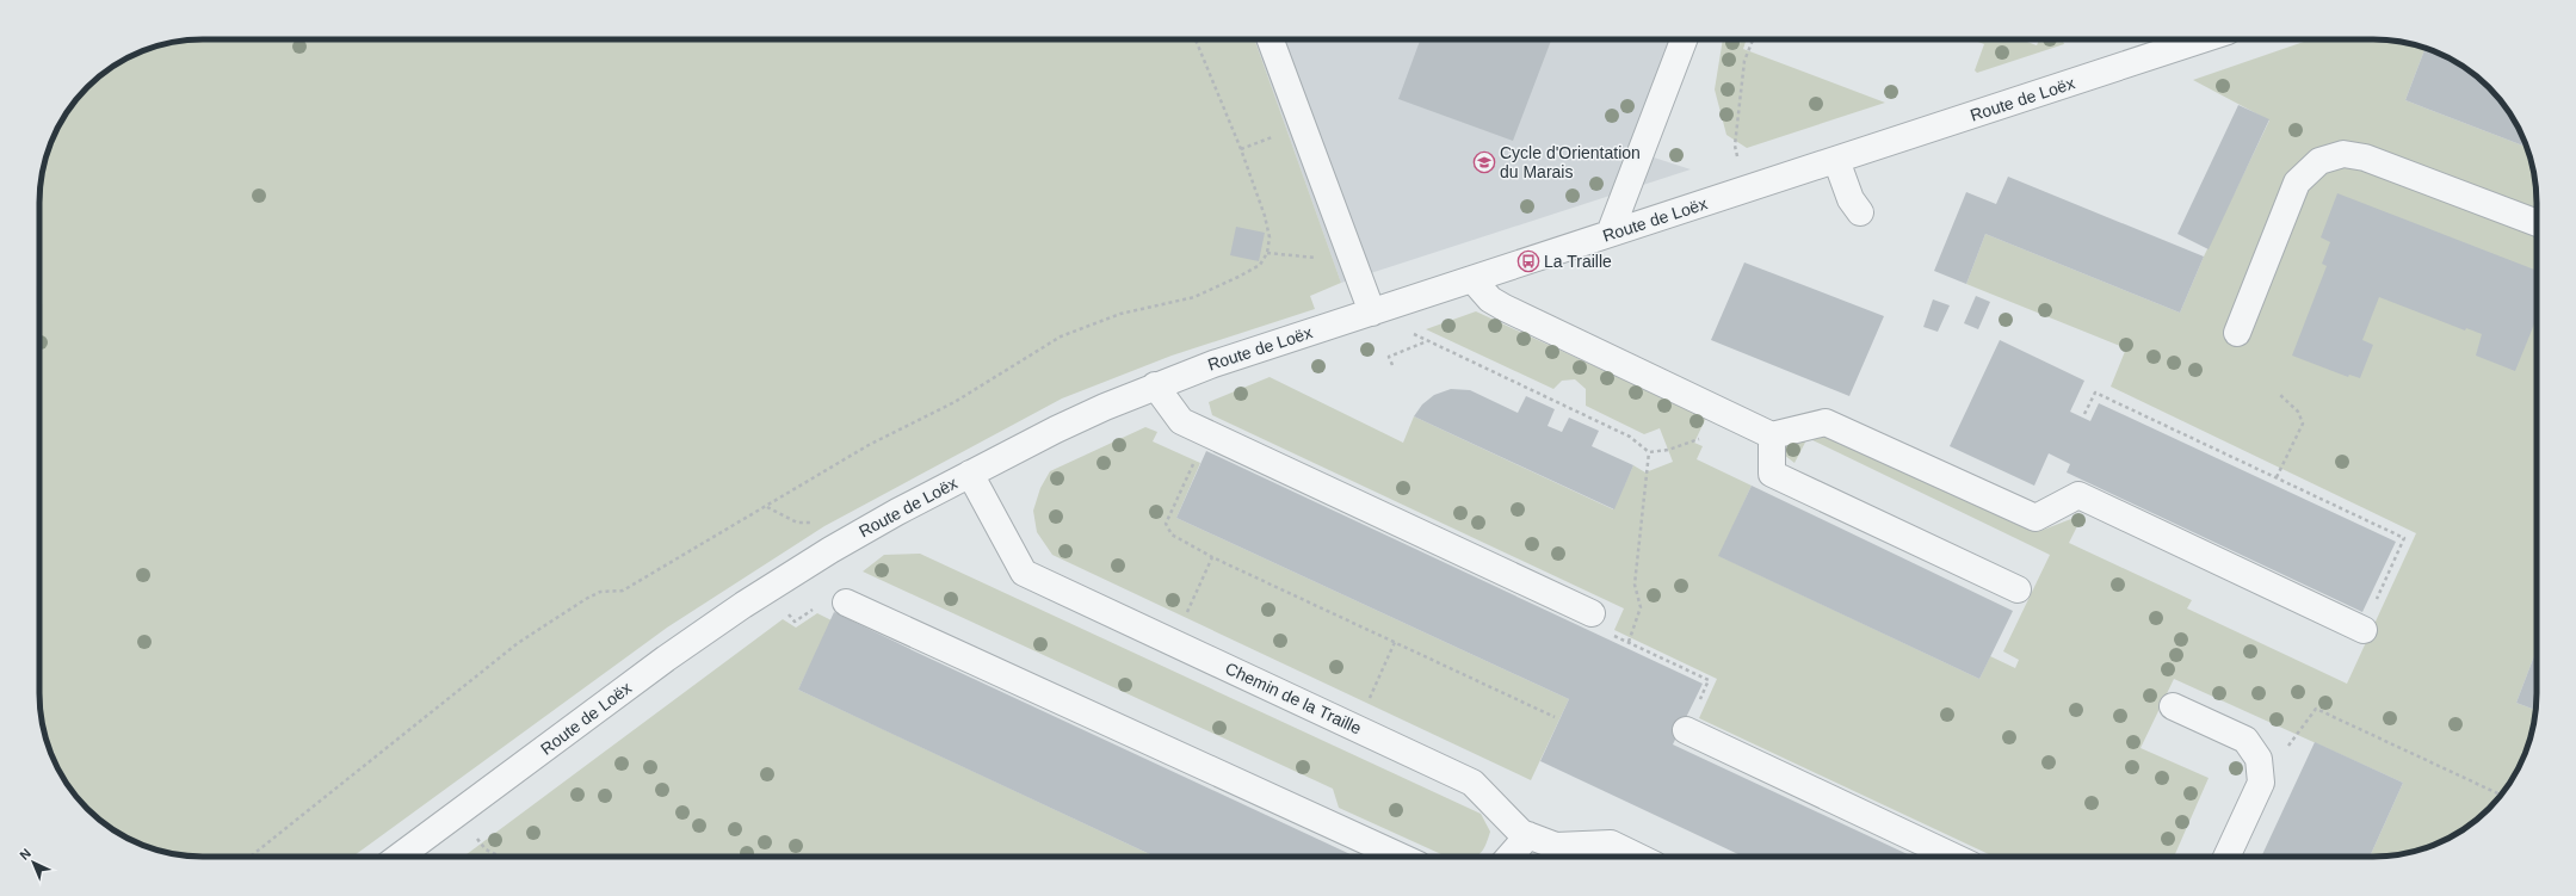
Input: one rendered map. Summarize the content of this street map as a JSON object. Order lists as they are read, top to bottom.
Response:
{
  "streets": {
    "street": ["Route de Loëx", "Chemin de la Traille"]
  },
  "crossings": [
    ["Route de Loëx", "Chemin de la Traille"]
  ],
  "places": {
    "school or university": ["Cycle d'Orientation du Marais"],
    "bus stop": ["La Traille"]
  },
  "north": "top left"
}
